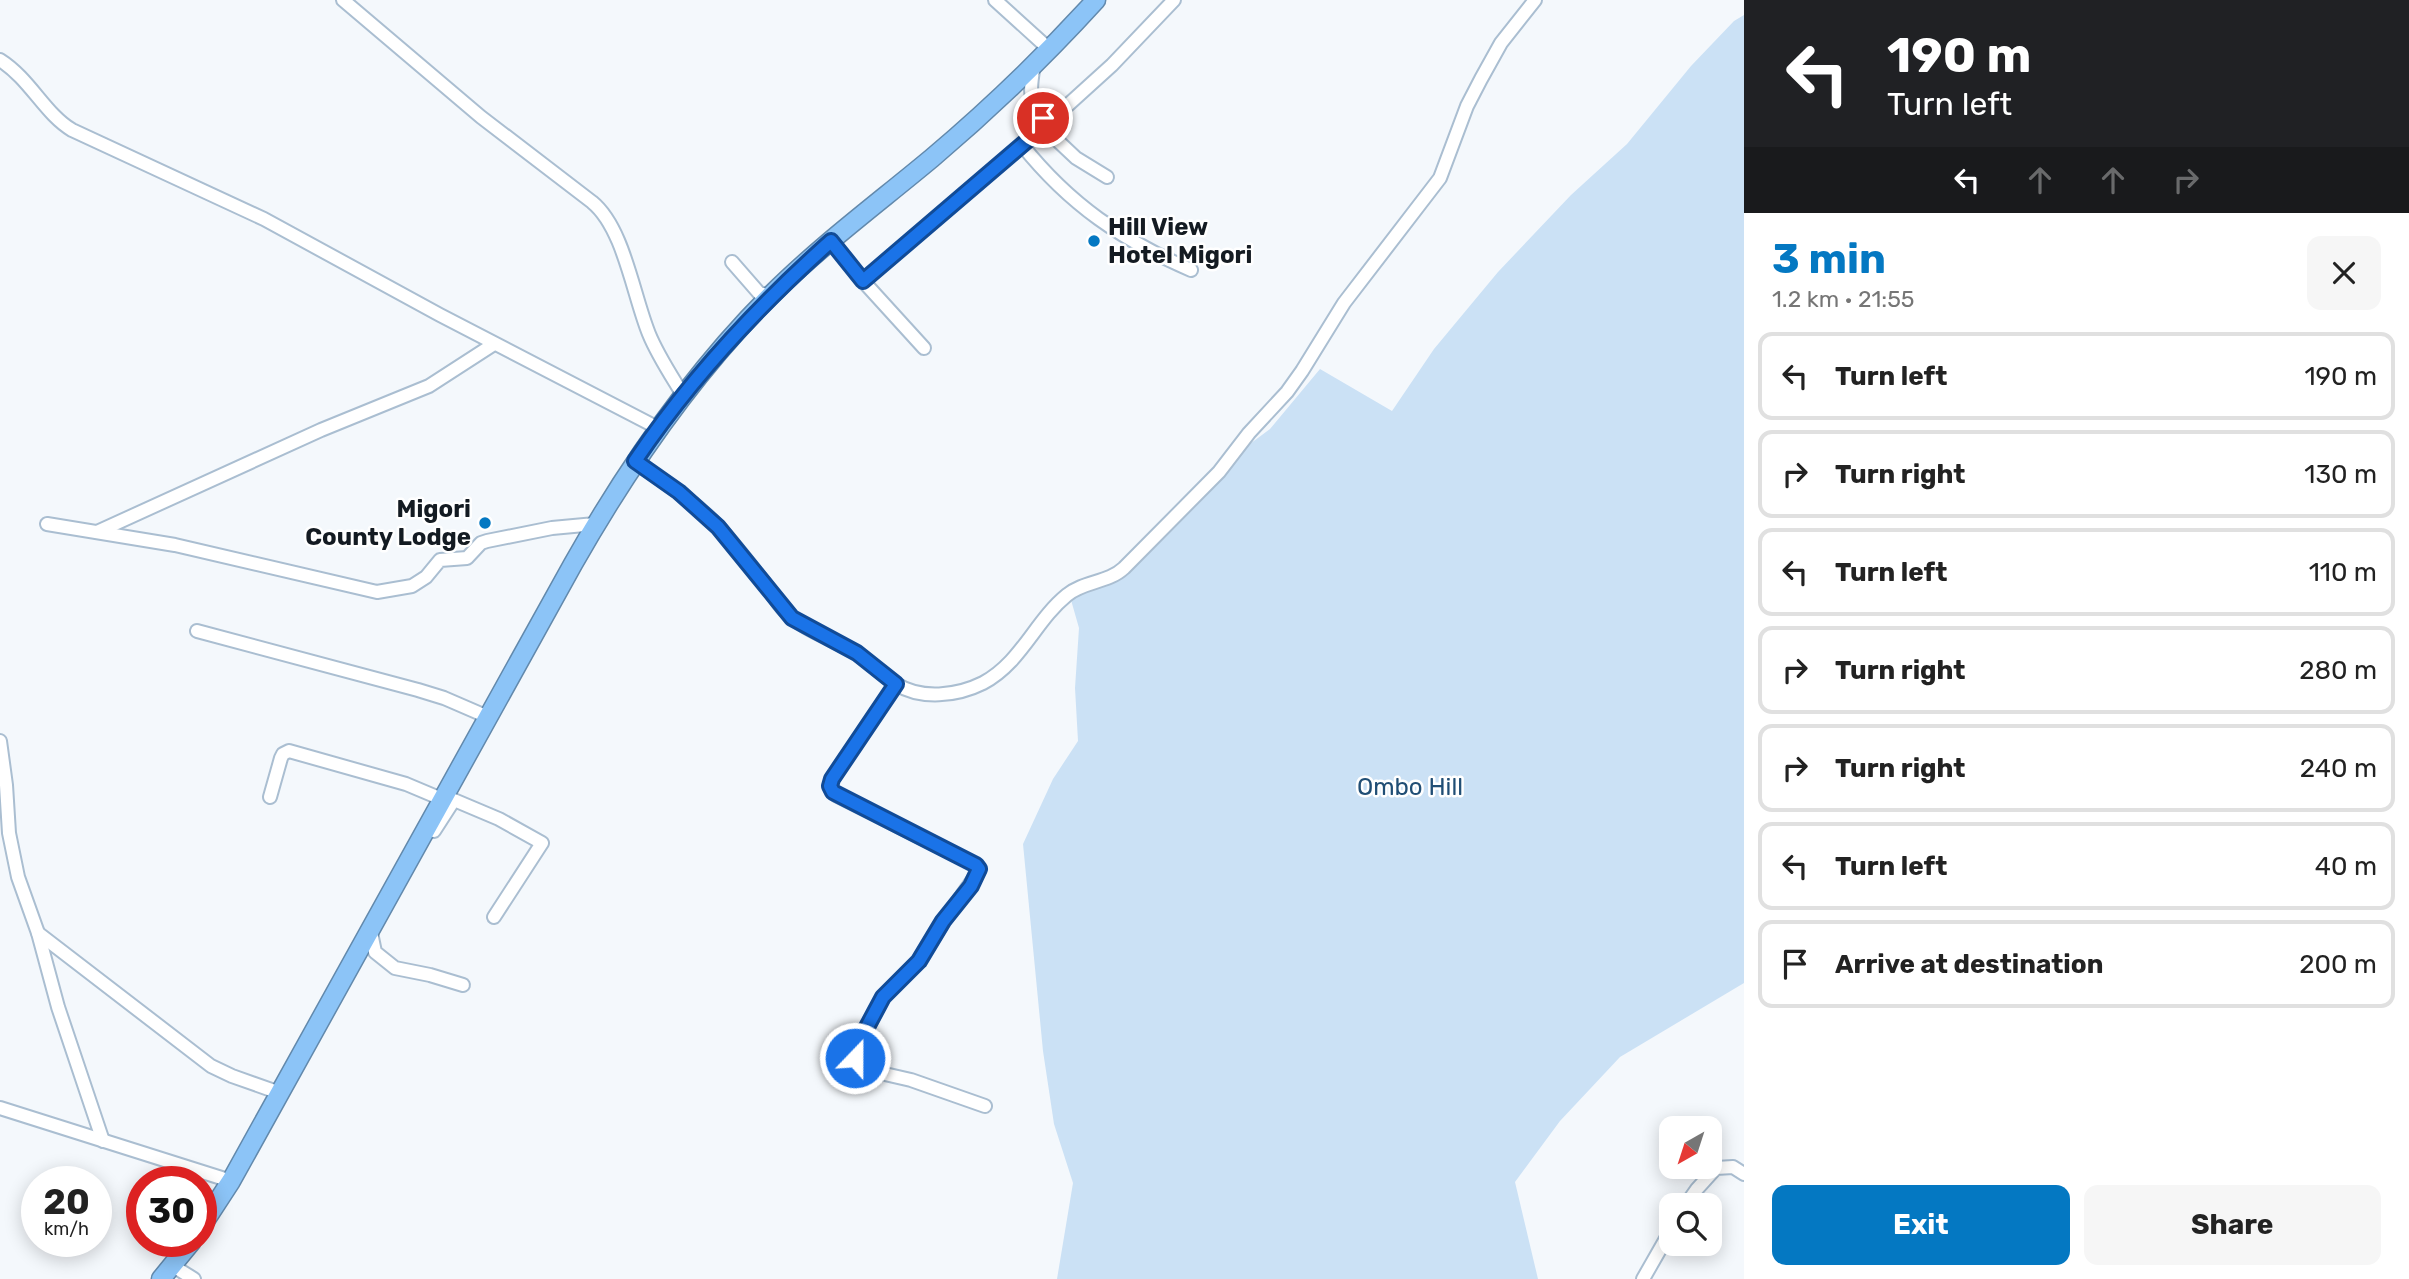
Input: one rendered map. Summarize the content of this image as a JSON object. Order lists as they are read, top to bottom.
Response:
{
  "parks": ["Ombo Hill"],
  "places": ["Hill View Hotel Migori", "Migori County Lodge"],
  "north": "bottom left",
  "page": {
    "turn": ["190 m", "Turn left"],
    "heading": ["3 min", "1.2 km · 21:55"],
    "list": [
      {
        "name": "Turn left",
        "value": "190 m"
      },
      {
        "name": "Turn right",
        "value": "130 m"
      },
      {
        "name": "Turn left",
        "value": "110 m"
      },
      {
        "name": "Turn right",
        "value": "280 m"
      },
      {
        "name": "Turn right",
        "value": "240 m"
      },
      {
        "name": "Turn left",
        "value": "40 m"
      },
      {
        "name": "Arrive at destination",
        "value": "200 m"
      }
    ],
    "speed": "20 km/h",
    "limit": "30",
    "buttons": ["Exit", "Share"]
  }
}
